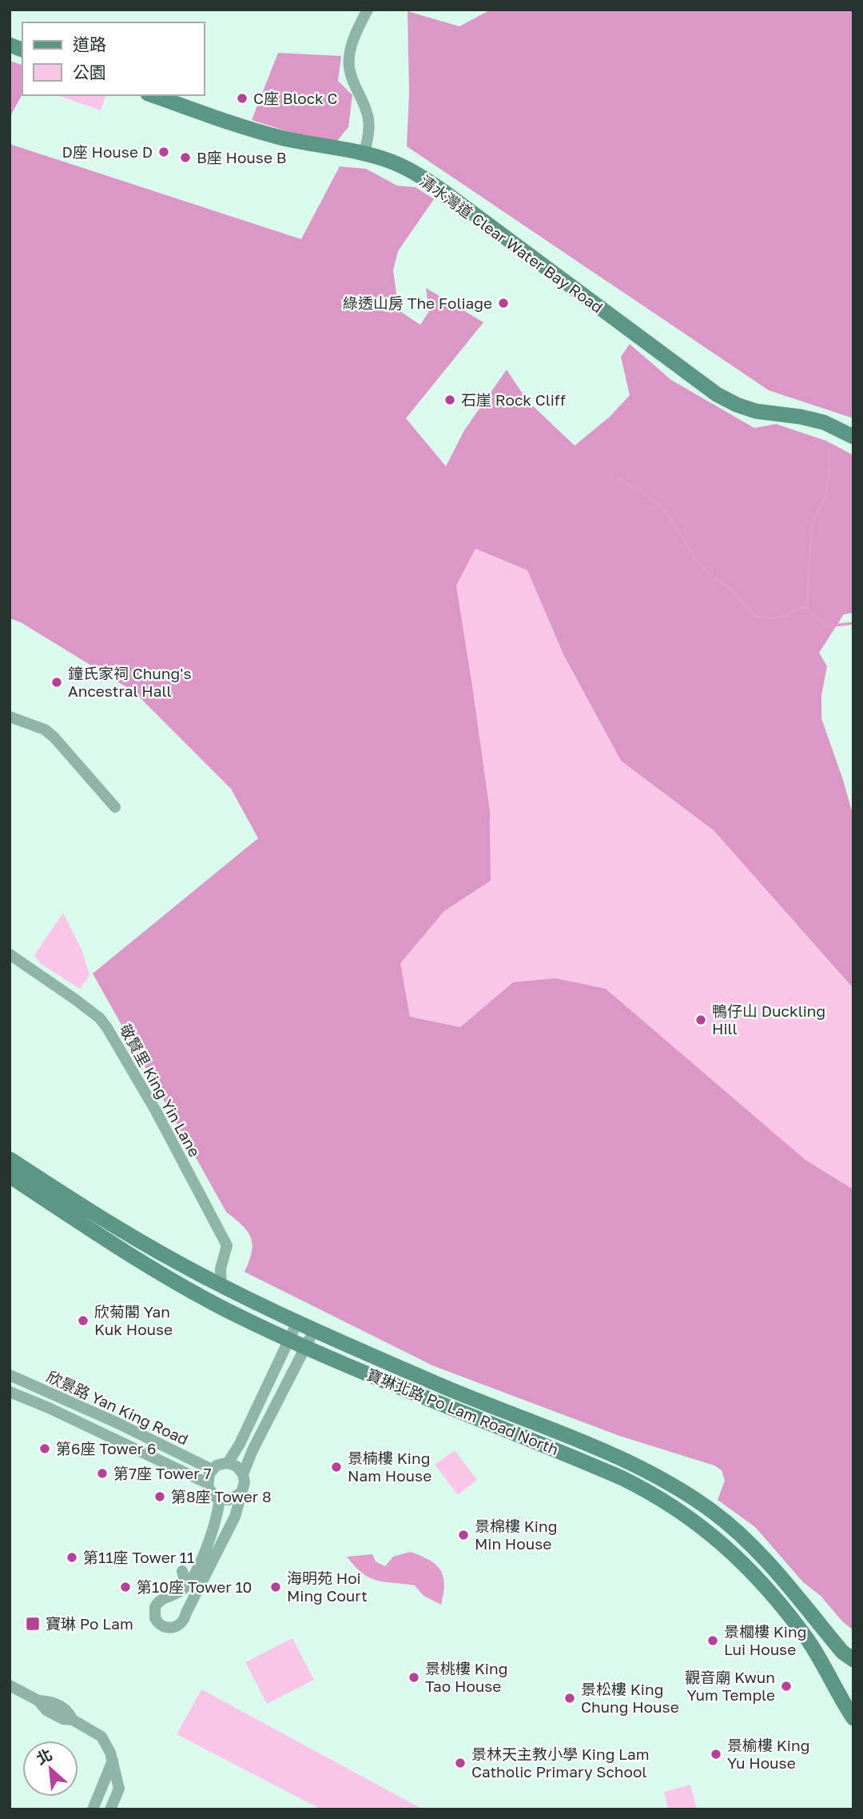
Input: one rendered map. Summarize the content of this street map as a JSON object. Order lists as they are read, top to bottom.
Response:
{
  "streets": {
    "main road": ["清水灣道 Clear Water Bay Road", "寶琳北路 Po Lam Road North"],
    "street": ["敬賢里 King Yin Lane", "欣景路 Yan King Road"]
  },
  "crossings": [
    ["敬賢里 King Yin Lane", "寶琳北路 Po Lam Road North"]
  ],
  "places": {
    "other": [
      "C座 Block C",
      "D座 House D",
      "B座 House B",
      "綠透山房 The Foliage",
      "石崖 Rock Cliff",
      "鐘氏家祠 Chung's Ancestral Hall",
      "鴨仔山 Duckling Hill",
      "欣菊閣 Yan Kuk House",
      "第6座 Tower 6",
      "景楠樓 King Nam House",
      "第7座 Tower 7",
      "第8座 Tower 8",
      "景棉樓 King Min House",
      "第11座 Tower 11",
      "第10座 Tower 10",
      "海明苑 Hoi Ming Court",
      "景櫚樓 King Lui House",
      "景桃樓 King Tao House",
      "觀音廟 Kwun Yum Temple",
      "景松樓 King Chung House",
      "景榆樓 King Yu House",
      "景林天主教小學 King Lam Catholic Primary School"
    ],
    "transit": ["寶琳 Po Lam"]
  },
  "legend": ["道路", "公園"],
  "north": "top left"
}
